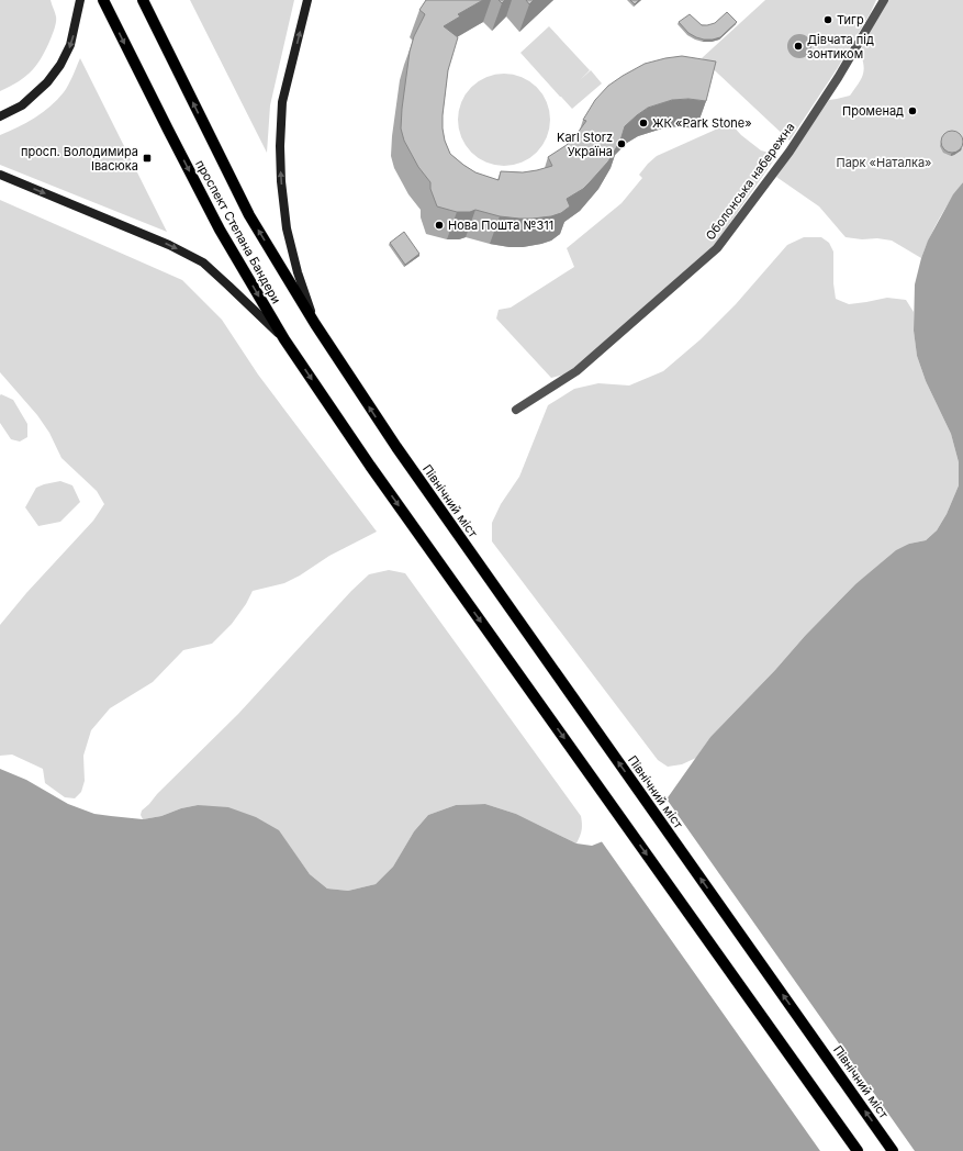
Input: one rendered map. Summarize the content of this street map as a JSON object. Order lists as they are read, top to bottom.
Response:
{
  "streets": {
    "main road": ["проспект Степана Бандери", "Північний міст"],
    "street": ["Оболонська набережна"]
  },
  "crossings": [
    ["проспект Степана Бандери", "Північний міст"]
  ],
  "one_way": ["Північний міст"],
  "parks": ["Парк «Наталка»"],
  "places": {
    "other": [
      "Тигр",
      "Дівчата під зонтиком",
      "Променад",
      "ЖК «Park Stone»",
      "Karl Storz Україна",
      "Нова Пошта №311"
    ],
    "transit": ["просп. Володимира Івасюка"]
  }
}
